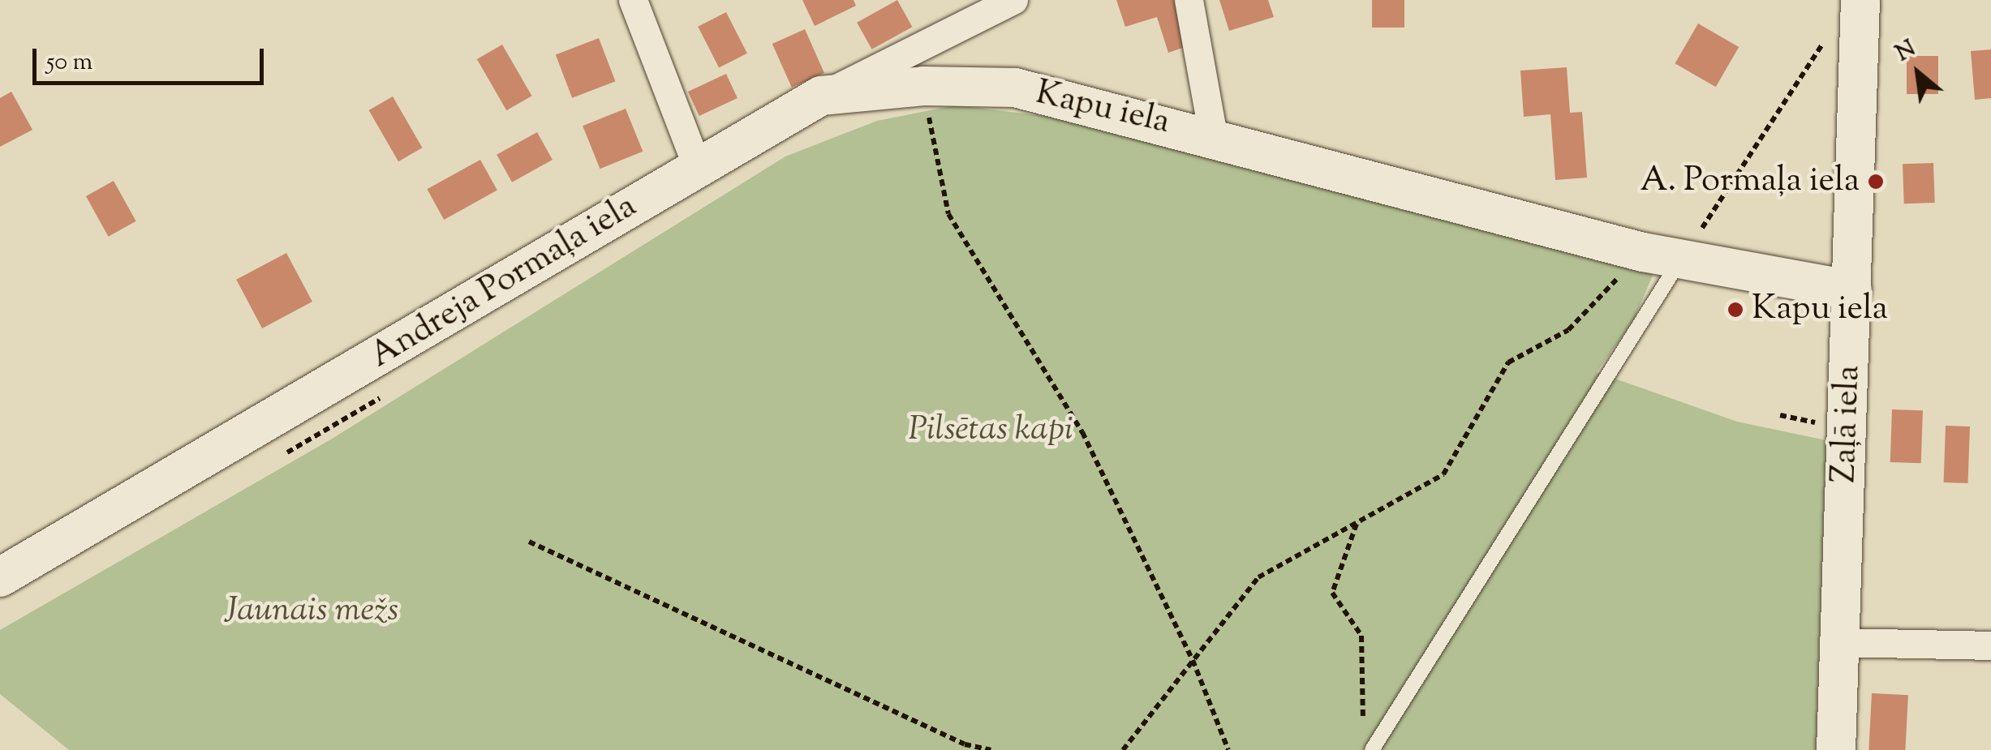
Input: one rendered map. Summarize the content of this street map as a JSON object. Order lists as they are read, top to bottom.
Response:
{
  "streets": {
    "street": ["Kapu iela", "Andreja Pormaļa iela", "Zaļā iela"]
  },
  "crossings": [
    ["Kapu iela", "Andreja Pormaļa iela"],
    ["Kapu iela", "Zaļā iela"]
  ],
  "parks": ["Pilsētas kapi", "Jaunais mežs"],
  "places": ["A. Pormaļa iela", "Kapu iela"],
  "scale_bar": "50 m",
  "north": "top left"
}
